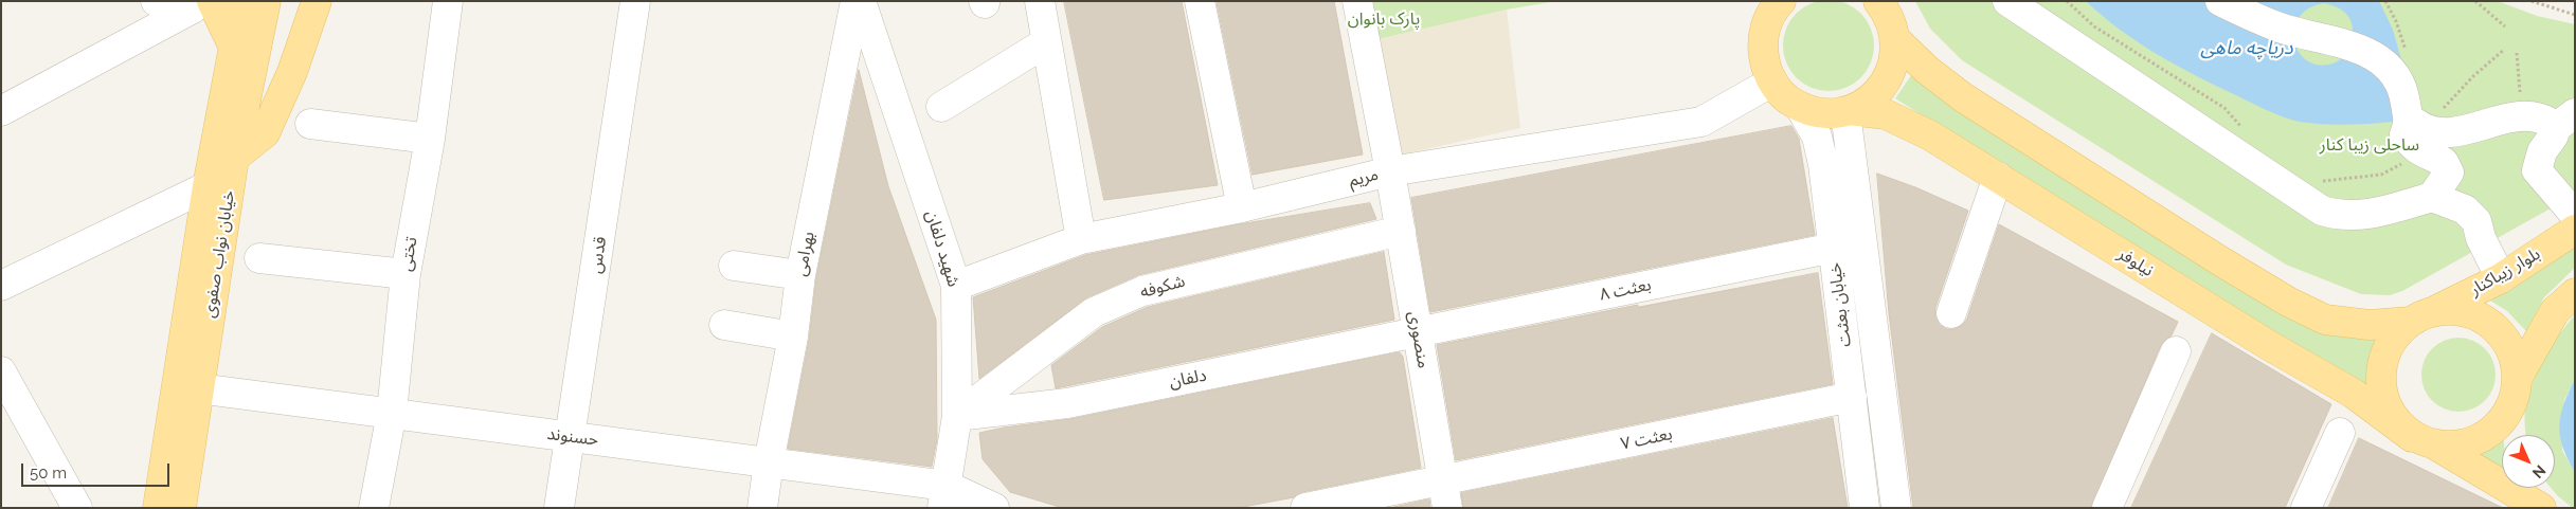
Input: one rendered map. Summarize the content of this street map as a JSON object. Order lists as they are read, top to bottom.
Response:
{
  "streets": {
    "main road": ["خیابان نواب صفوی", "نیلوفر", "بلوار زیباکنار"],
    "street": [
      "مریم",
      "شهید دلفان",
      "تختی",
      "بهرامی",
      "قدس",
      "شکوفه",
      "بعثت ۸",
      "خیابان بعثت",
      "منصوری",
      "دلفان",
      "حسنوند",
      "بعثت ۷"
    ]
  },
  "crossings": [
    ["مریم", "شهید دلفان"],
    ["مریم", "منصوری"],
    ["شهید دلفان", "شکوفه"],
    ["شهید دلفان", "دلفان"],
    ["شهید دلفان", "حسنوند"],
    ["خیابان نواب صفوی", "حسنوند"],
    ["تختی", "حسنوند"],
    ["بهرامی", "حسنوند"],
    ["قدس", "حسنوند"],
    ["نیلوفر", "بلوار زیباکنار"],
    ["نیلوفر", "خیابان بعثت"],
    ["شکوفه", "منصوری"],
    ["شکوفه", "دلفان"],
    ["بعثت ۸", "خیابان بعثت"],
    ["بعثت ۸", "منصوری"],
    ["بعثت ۸", "دلفان"],
    ["خیابان بعثت", "بعثت ۷"],
    ["منصوری", "دلفان"],
    ["منصوری", "بعثت ۷"]
  ],
  "water": ["دریاچه ماهی"],
  "parks": ["پارک بانوان", "ساحلی زیبا کنار"],
  "scale_bar": "50 m",
  "north": "bottom right"
}
